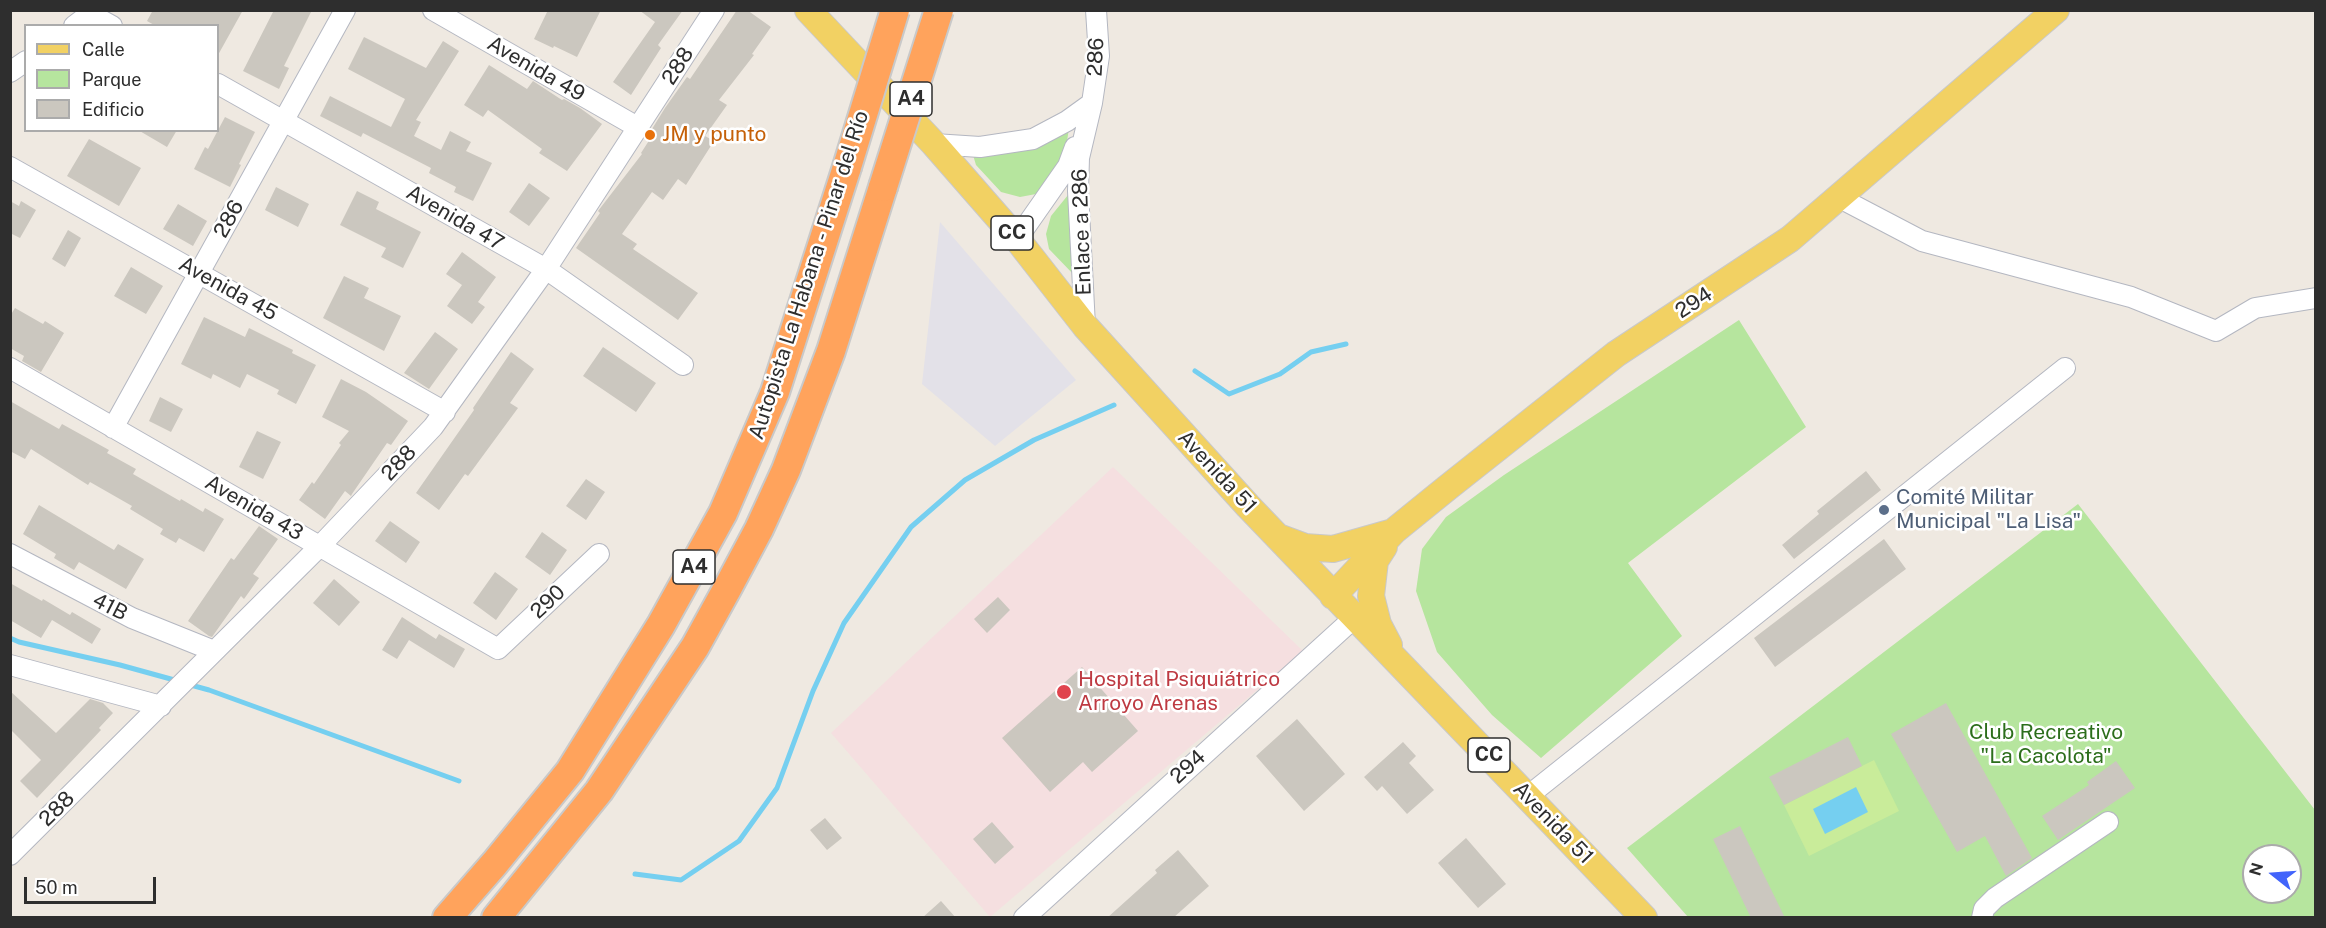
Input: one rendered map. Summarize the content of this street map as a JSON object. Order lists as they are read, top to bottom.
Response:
{
  "streets": {
    "highway": ["A4", "Autopista La Habana - Pinar del Río"],
    "main road": ["CC", "294", "Avenida 51"],
    "street": [
      "286",
      "288",
      "Avenida 49",
      "Avenida 47",
      "Enlace a 286",
      "Avenida 45",
      "Avenida 43",
      "290",
      "41B"
    ]
  },
  "crossings": [
    ["286", "Avenida 47"],
    ["286", "Enlace a 286"],
    ["286", "Avenida 45"],
    ["286", "Avenida 43"],
    ["288", "Avenida 49"],
    ["288", "Avenida 47"],
    ["288", "Avenida 45"],
    ["288", "Avenida 43"],
    ["288", "41B"],
    ["Enlace a 286", "Avenida 51"],
    ["294", "Avenida 51"],
    ["Avenida 43", "290"]
  ],
  "parks": ["Club Recreativo \"La Cacolota\""],
  "places": ["JM y punto", "Comité Militar Municipal \"La Lisa\"", "Hospital Psiquiátrico Arroyo Arenas"],
  "legend": ["Calle", "Parque", "Edificio"],
  "scale_bar": "50 m",
  "north": "left"
}
